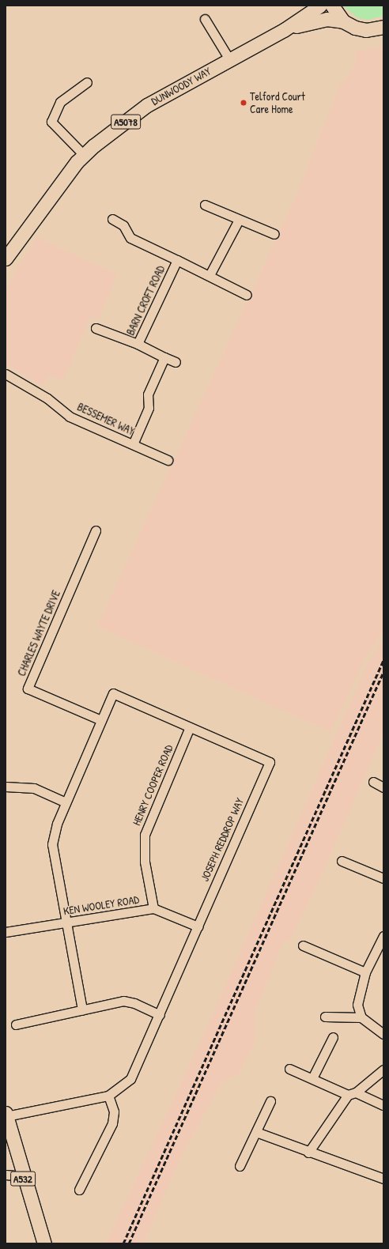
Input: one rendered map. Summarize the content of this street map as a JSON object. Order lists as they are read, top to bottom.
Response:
{
  "streets": {
    "main road": ["DUNWOODY WAY", "A5078", "A532"],
    "street": [
      "BARN CROFT ROAD",
      "BESSEMER WAY",
      "CHARLES WAYTE DRIVE",
      "HENRY COOPER ROAD",
      "JOSEPH REDDROP WAY",
      "KEN WOOLEY ROAD"
    ]
  },
  "crossings": [
    ["HENRY COOPER ROAD", "JOSEPH REDDROP WAY"],
    ["HENRY COOPER ROAD", "KEN WOOLEY ROAD"],
    ["JOSEPH REDDROP WAY", "KEN WOOLEY ROAD"]
  ],
  "places": ["Telford Court Care Home"]
}
